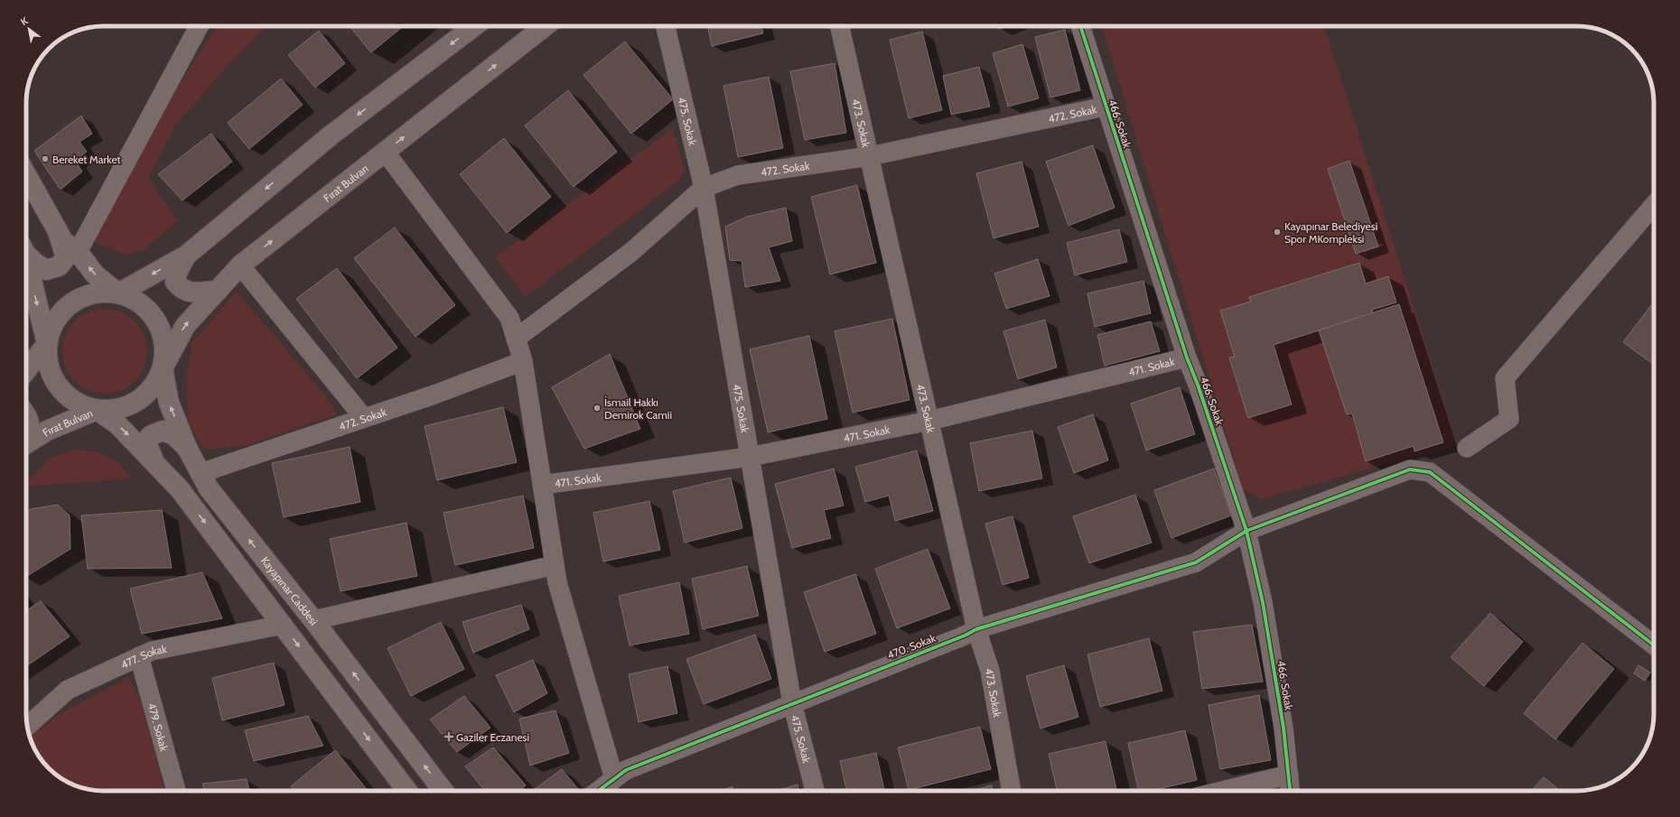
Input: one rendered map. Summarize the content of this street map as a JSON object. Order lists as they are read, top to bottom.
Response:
{
  "streets": {
    "main road": ["Fırat Bulvarı", "Kayapınar Caddesi"],
    "street": [
      "472. Sokak",
      "475. Sokak",
      "473. Sokak",
      "466. Sokak",
      "471. Sokak",
      "470. Sokak",
      "477. Sokak",
      "479. Sokak"
    ]
  },
  "crossings": [
    ["472. Sokak", "475. Sokak"],
    ["472. Sokak", "473. Sokak"],
    ["472. Sokak", "466. Sokak"],
    ["472. Sokak", "Kayapınar Caddesi"],
    ["475. Sokak", "471. Sokak"],
    ["475. Sokak", "470. Sokak"],
    ["473. Sokak", "471. Sokak"],
    ["473. Sokak", "470. Sokak"],
    ["466. Sokak", "471. Sokak"],
    ["466. Sokak", "470. Sokak"],
    ["Fırat Bulvarı", "Kayapınar Caddesi"],
    ["477. Sokak", "479. Sokak"]
  ],
  "places": {
    "other": ["Bereket Market", "Kayapınar Belediyesi Spor MKompleksi", "İsmail Hakkı Demirok Camii"],
    "health": ["Gaziler Eczanesi"]
  },
  "north": "top left"
}
